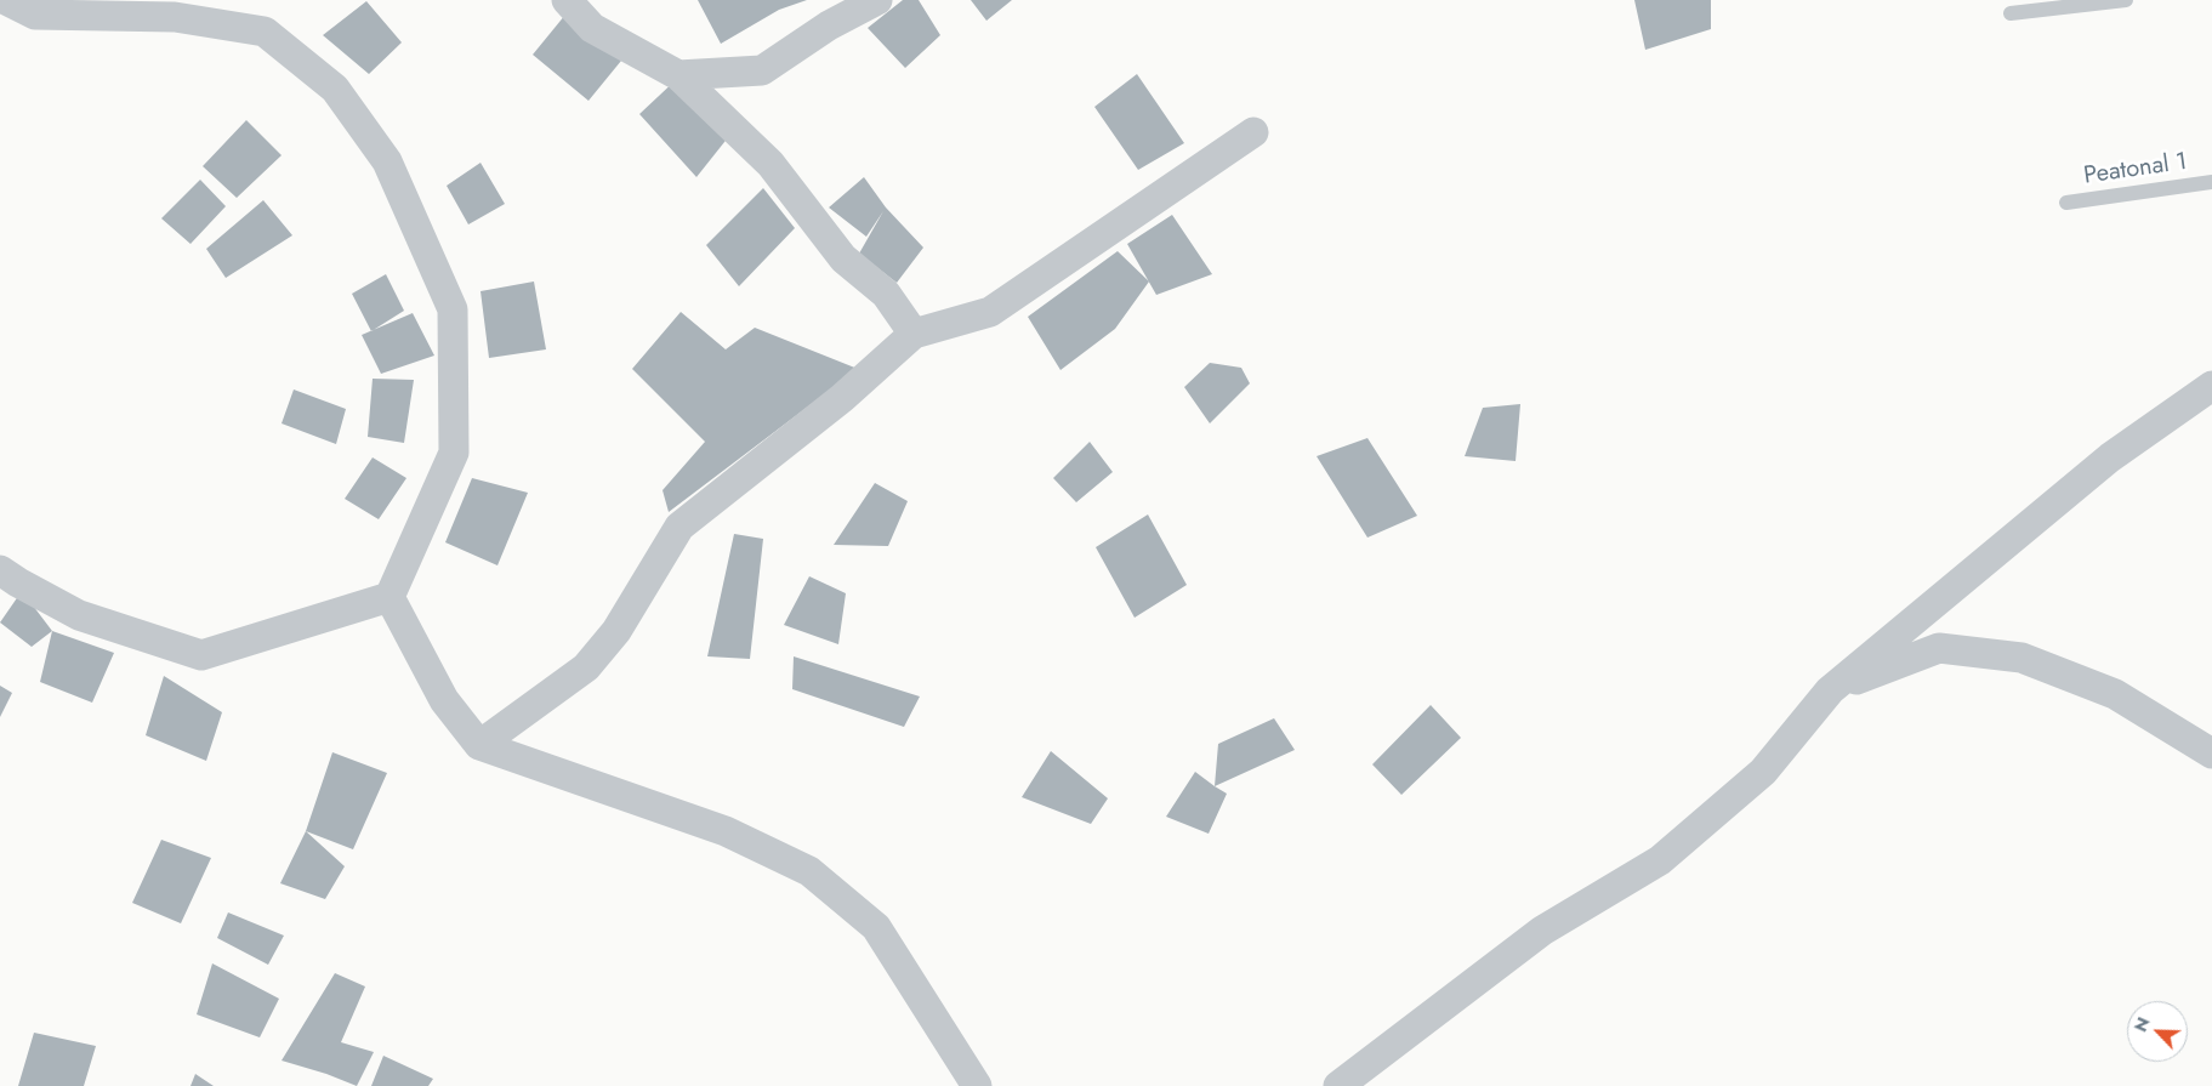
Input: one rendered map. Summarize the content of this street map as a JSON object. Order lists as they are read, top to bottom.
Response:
{
  "streets": {
    "lane": ["Peatonal 1"]
  },
  "north": "top left"
}
